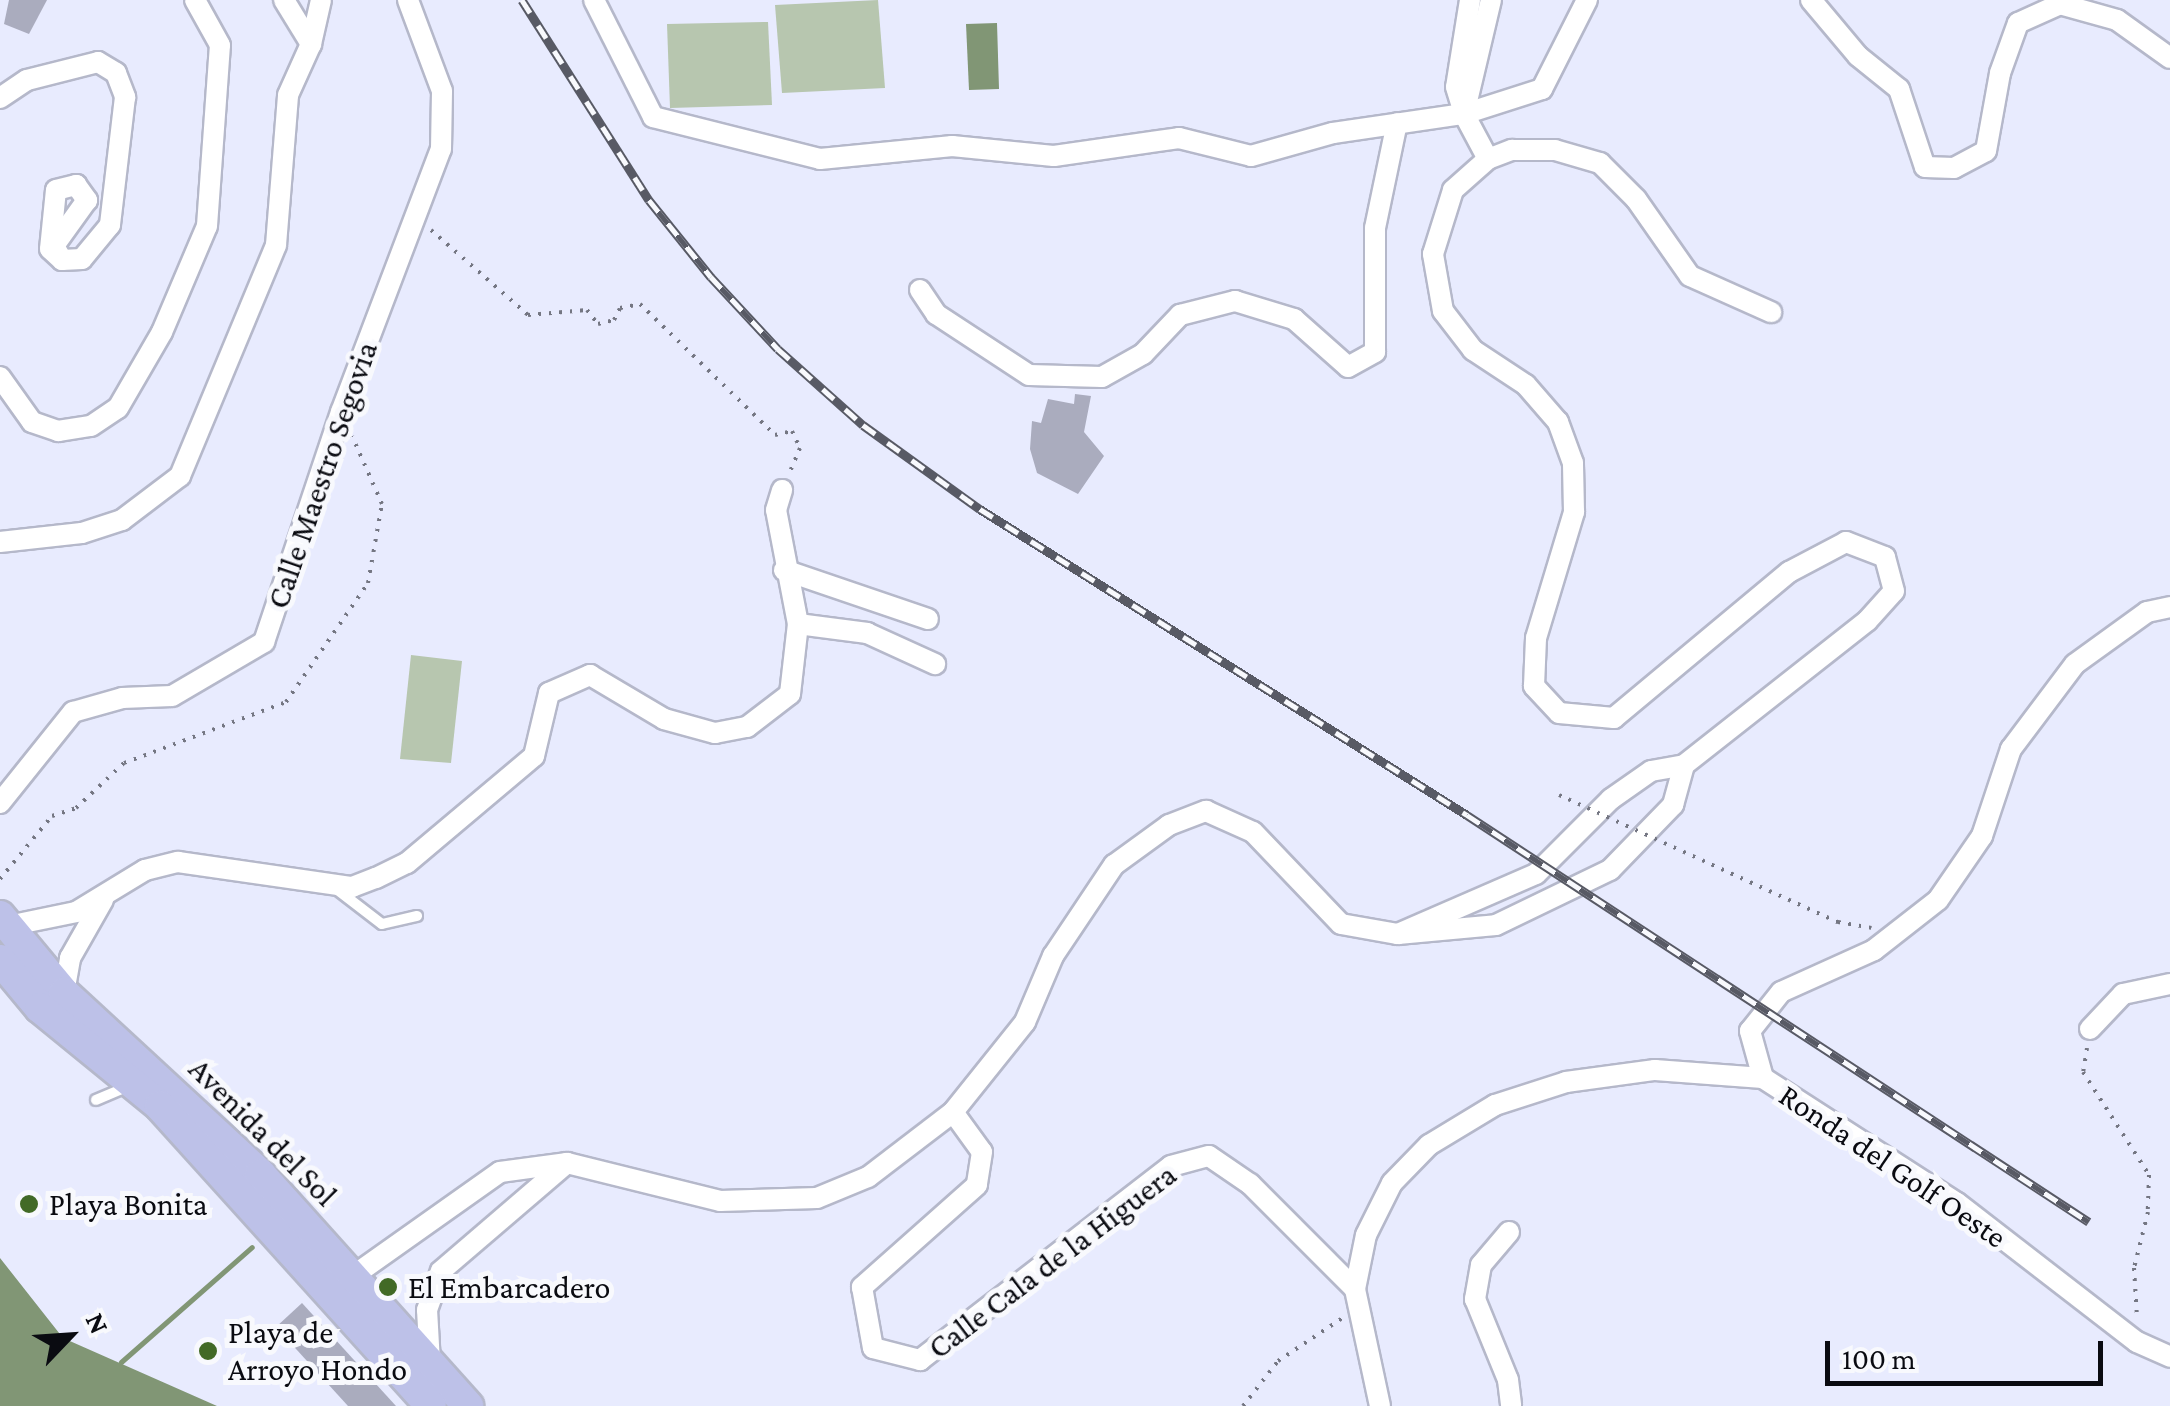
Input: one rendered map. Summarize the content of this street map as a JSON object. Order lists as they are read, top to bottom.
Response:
{
  "streets": {
    "main road": ["Avenida del Sol"],
    "street": ["Calle Maestro Segovia", "Ronda del Golf Oeste", "Calle Cala de la Higuera"]
  },
  "places": ["Playa Bonita", "El Embarcadero", "Playa de Arroyo Hondo"],
  "scale_bar": "100 m",
  "north": "top right"
}
